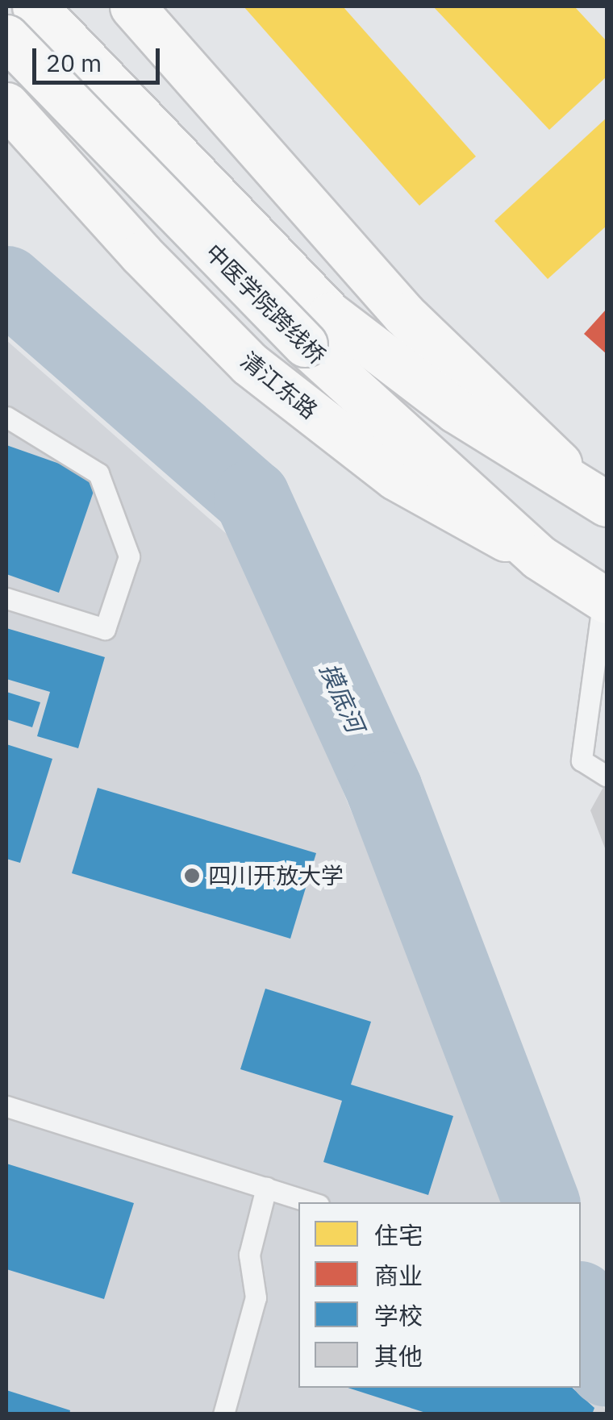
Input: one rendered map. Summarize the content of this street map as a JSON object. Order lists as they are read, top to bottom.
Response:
{
  "streets": {
    "main road": ["中医学院跨线桥", "清江东路"]
  },
  "crossings": [
    ["中医学院跨线桥", "清江东路"]
  ],
  "water": ["摸底河"],
  "places": ["四川开放大学"],
  "legend": [
    "住宅",
    "商业",
    "学校",
    "其他"
  ],
  "scale_bar": "20 m"
}
